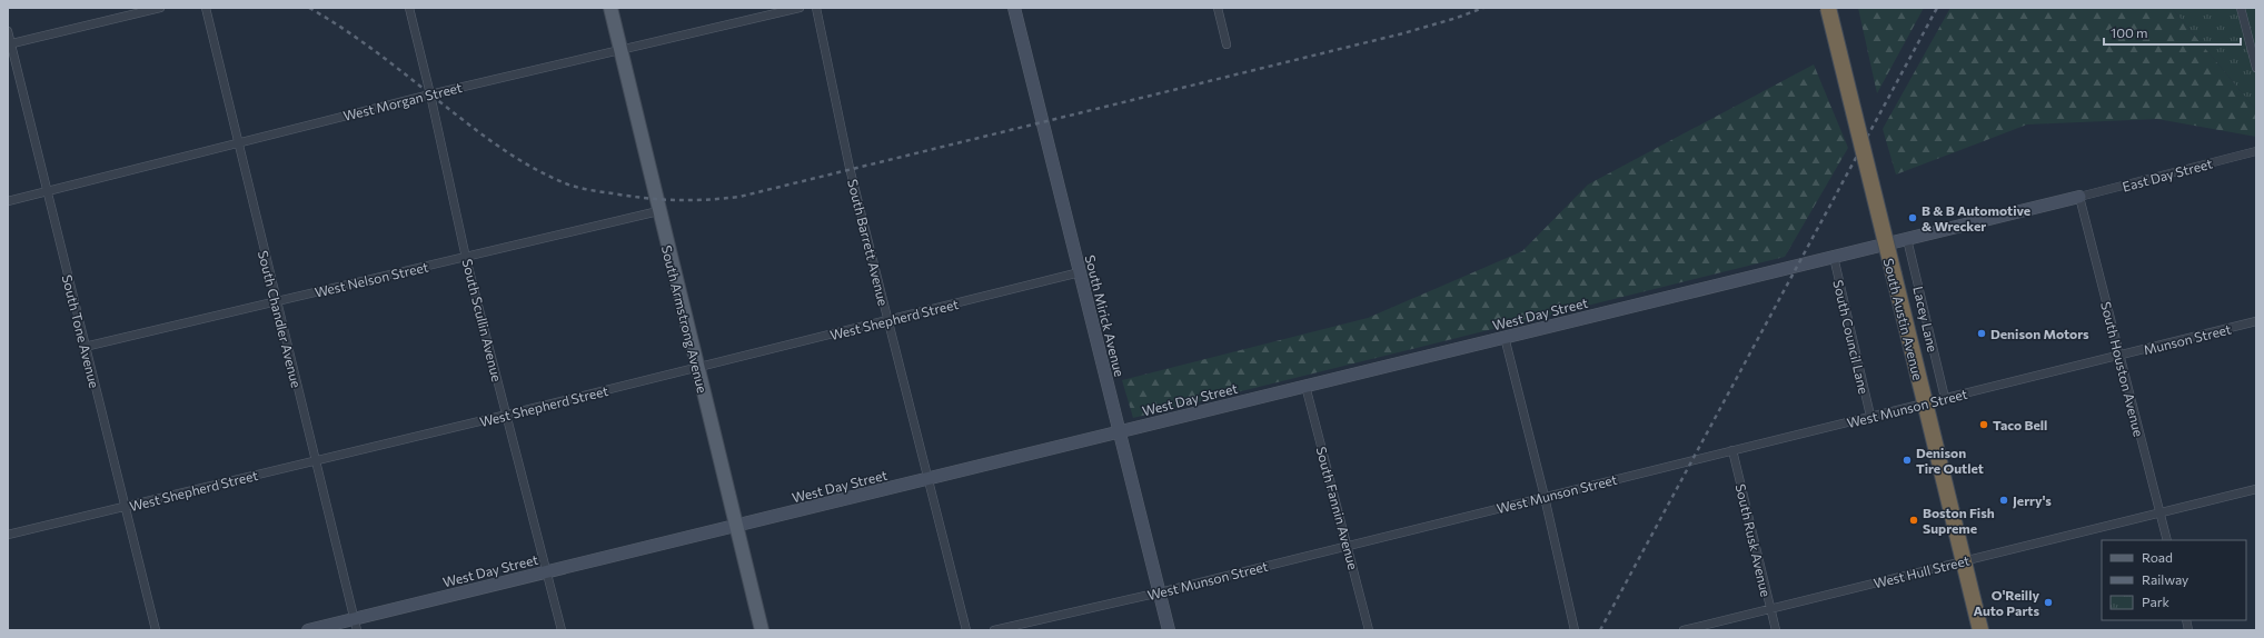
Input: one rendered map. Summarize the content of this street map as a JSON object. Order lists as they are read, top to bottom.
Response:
{
  "streets": {
    "highway": ["South Austin Avenue"],
    "main road": ["South Armstrong Avenue"],
    "street": [
      "West Morgan Street",
      "East Day Street",
      "South Barrett Avenue",
      "West Nelson Street",
      "West Day Street",
      "South Mirick Avenue",
      "South Chandler Avenue",
      "West Shepherd Street",
      "Lacey Lane",
      "South Scullin Avenue",
      "South Tone Avenue",
      "South Council Lane",
      "Munson Street",
      "South Houston Avenue",
      "West Munson Street",
      "South Fannin Avenue",
      "South Rusk Avenue",
      "West Hull Street"
    ]
  },
  "crossings": [
    ["West Morgan Street", "South Chandler Avenue"],
    ["West Morgan Street", "South Armstrong Avenue"],
    ["West Morgan Street", "South Scullin Avenue"],
    ["West Morgan Street", "South Tone Avenue"],
    ["East Day Street", "West Day Street"],
    ["East Day Street", "South Houston Avenue"],
    ["South Barrett Avenue", "West Day Street"],
    ["South Barrett Avenue", "West Shepherd Street"],
    ["West Nelson Street", "South Chandler Avenue"],
    ["West Nelson Street", "South Armstrong Avenue"],
    ["West Nelson Street", "South Scullin Avenue"],
    ["West Nelson Street", "South Tone Avenue"],
    ["West Day Street", "South Mirick Avenue"],
    ["West Day Street", "South Chandler Avenue"],
    ["West Day Street", "South Armstrong Avenue"],
    ["West Day Street", "Lacey Lane"],
    ["West Day Street", "South Scullin Avenue"],
    ["West Day Street", "South Council Lane"],
    ["West Day Street", "South Houston Avenue"],
    ["West Day Street", "South Fannin Avenue"],
    ["South Mirick Avenue", "West Shepherd Street"],
    ["South Mirick Avenue", "West Munson Street"],
    ["South Chandler Avenue", "West Shepherd Street"],
    ["South Armstrong Avenue", "West Shepherd Street"],
    ["West Shepherd Street", "South Scullin Avenue"],
    ["West Shepherd Street", "South Tone Avenue"],
    ["South Austin Avenue", "West Munson Street"],
    ["South Austin Avenue", "West Hull Street"],
    ["Lacey Lane", "West Munson Street"],
    ["South Council Lane", "West Munson Street"],
    ["Munson Street", "South Houston Avenue"],
    ["Munson Street", "West Munson Street"],
    ["South Houston Avenue", "West Munson Street"],
    ["South Houston Avenue", "West Hull Street"],
    ["West Munson Street", "South Fannin Avenue"],
    ["West Munson Street", "South Rusk Avenue"],
    ["South Rusk Avenue", "West Hull Street"]
  ],
  "places": [
    "B & B Automotive & Wrecker",
    "Denison Motors",
    "Taco Bell",
    "Denison Tire Outlet",
    "Jerry's",
    "Boston Fish Supreme",
    "O'Reilly Auto Parts"
  ],
  "legend": ["Road", "Railway", "Park"],
  "scale_bar": "100 m"
}
